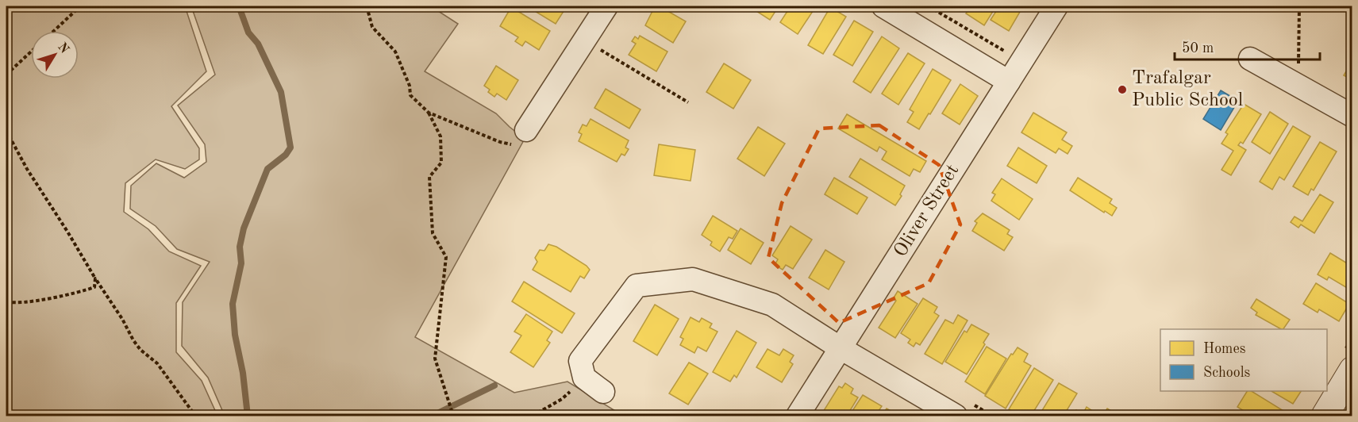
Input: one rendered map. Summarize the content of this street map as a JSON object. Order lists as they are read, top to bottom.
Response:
{
  "streets": {
    "street": ["Oliver Street"]
  },
  "places": ["Trafalgar Public School"],
  "legend": ["Homes", "Schools"],
  "scale_bar": "50 m",
  "north": "top right"
}
